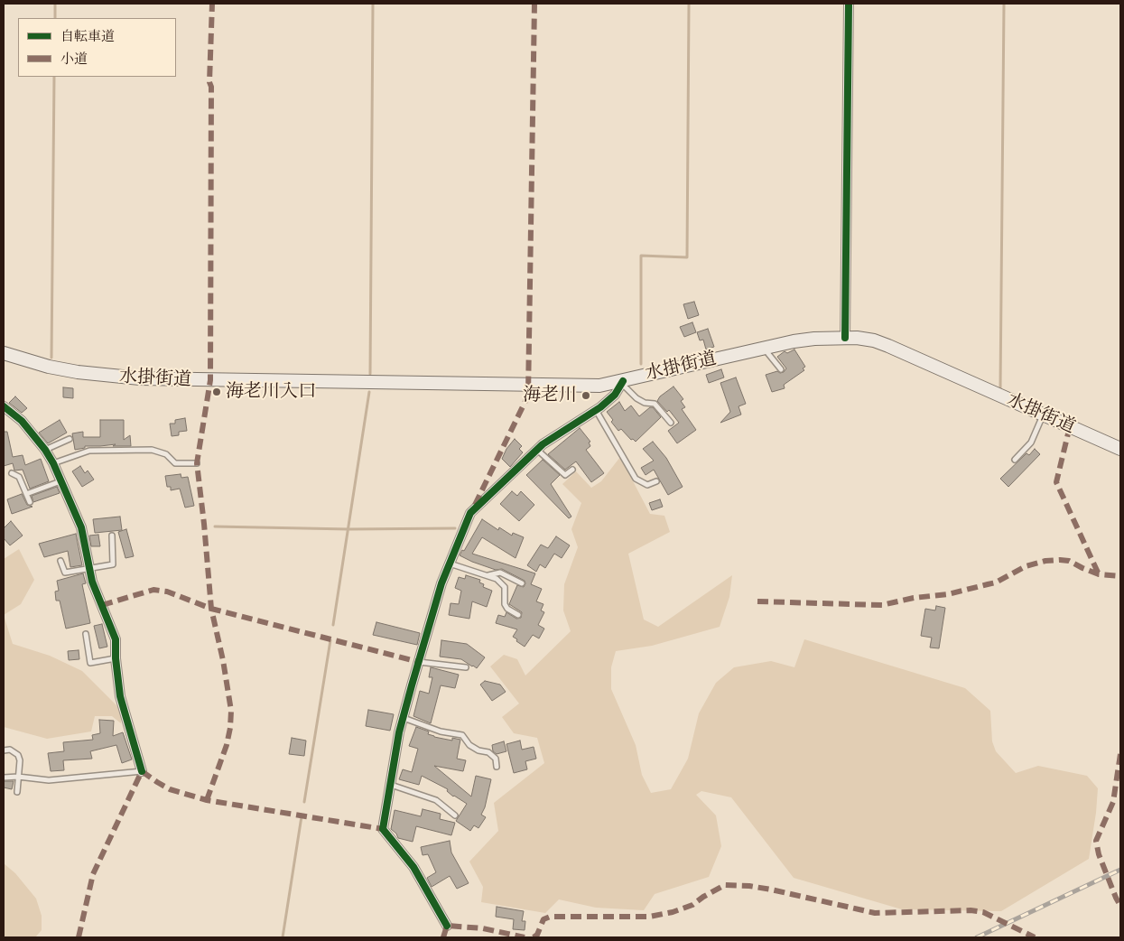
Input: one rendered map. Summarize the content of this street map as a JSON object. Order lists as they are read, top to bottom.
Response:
{
  "streets": {
    "main road": ["水掛街道"]
  },
  "places": ["海老川入口", "海老川"],
  "legend": ["自転車道", "小道"]
}
